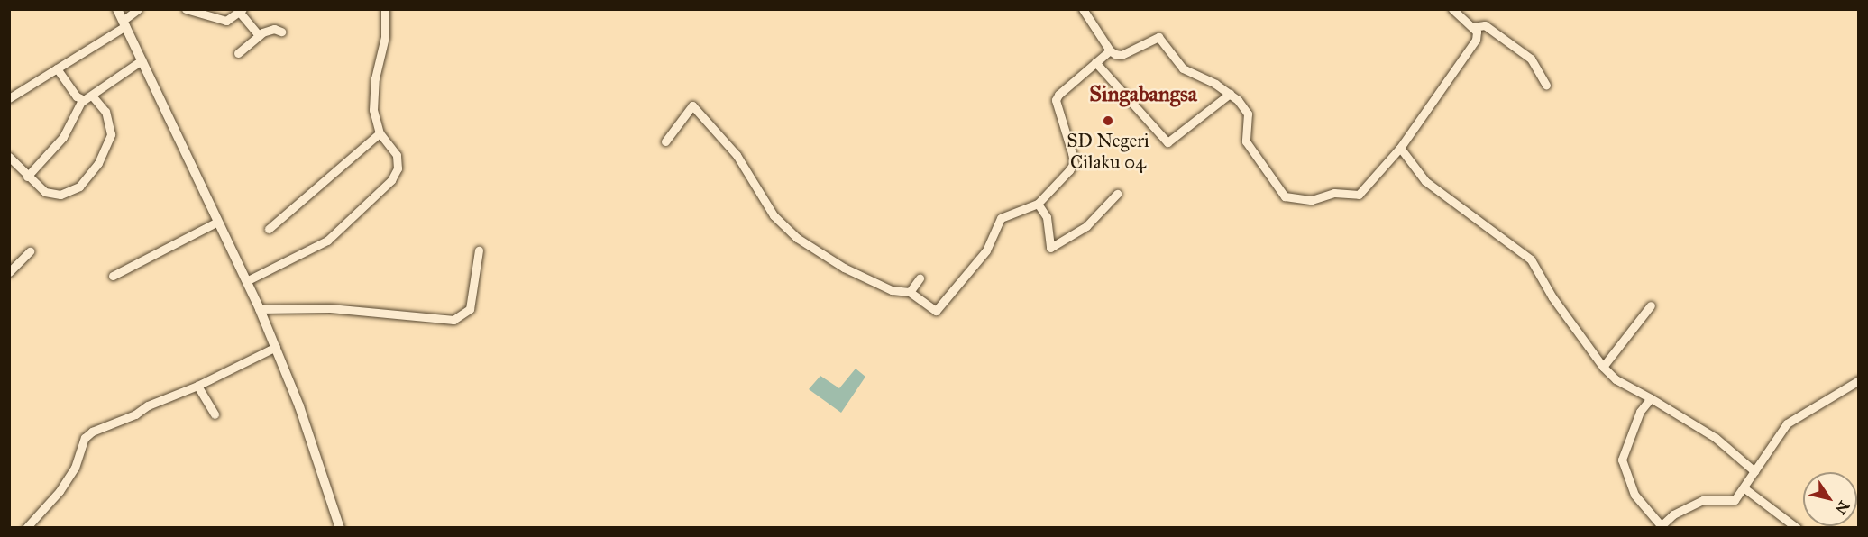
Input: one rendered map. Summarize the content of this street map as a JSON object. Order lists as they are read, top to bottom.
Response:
{
  "districts": ["Singabangsa"],
  "places": ["SD Negeri Cilaku 04"],
  "north": "bottom right"
}
